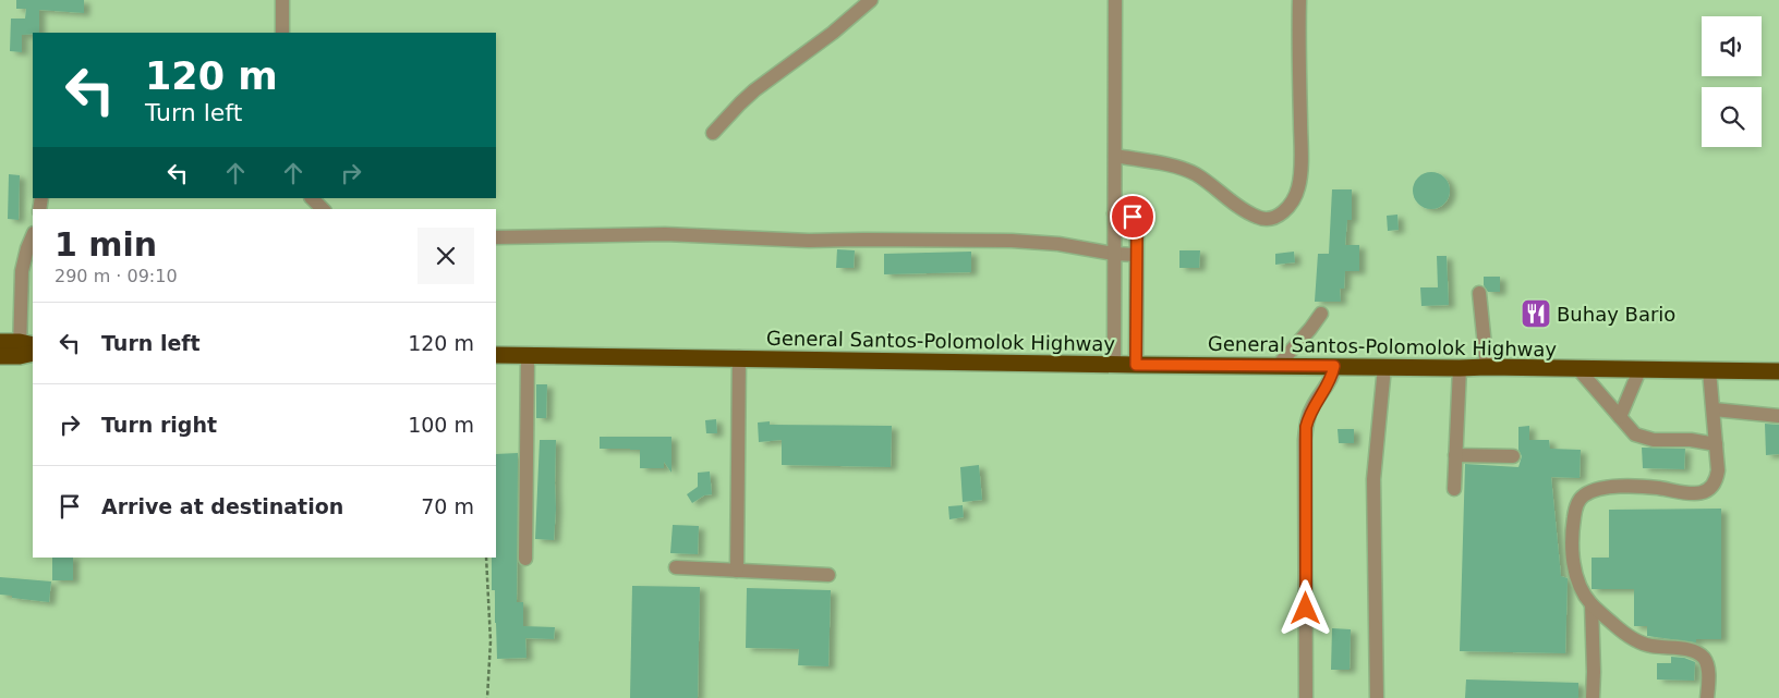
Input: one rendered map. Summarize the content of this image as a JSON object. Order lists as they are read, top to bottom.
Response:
{
  "streets": {
    "highway": ["General Santos-Polomolok Highway"]
  },
  "places": {
    "restaurant": ["Buhay Bario"]
  },
  "page": {
    "turn": ["120 m", "Turn left"],
    "heading": ["1 min", "290 m · 09:10"],
    "list": [
      {
        "name": "Turn left",
        "value": "120 m"
      },
      {
        "name": "Turn right",
        "value": "100 m"
      },
      {
        "name": "Arrive at destination",
        "value": "70 m"
      }
    ]
  }
}
